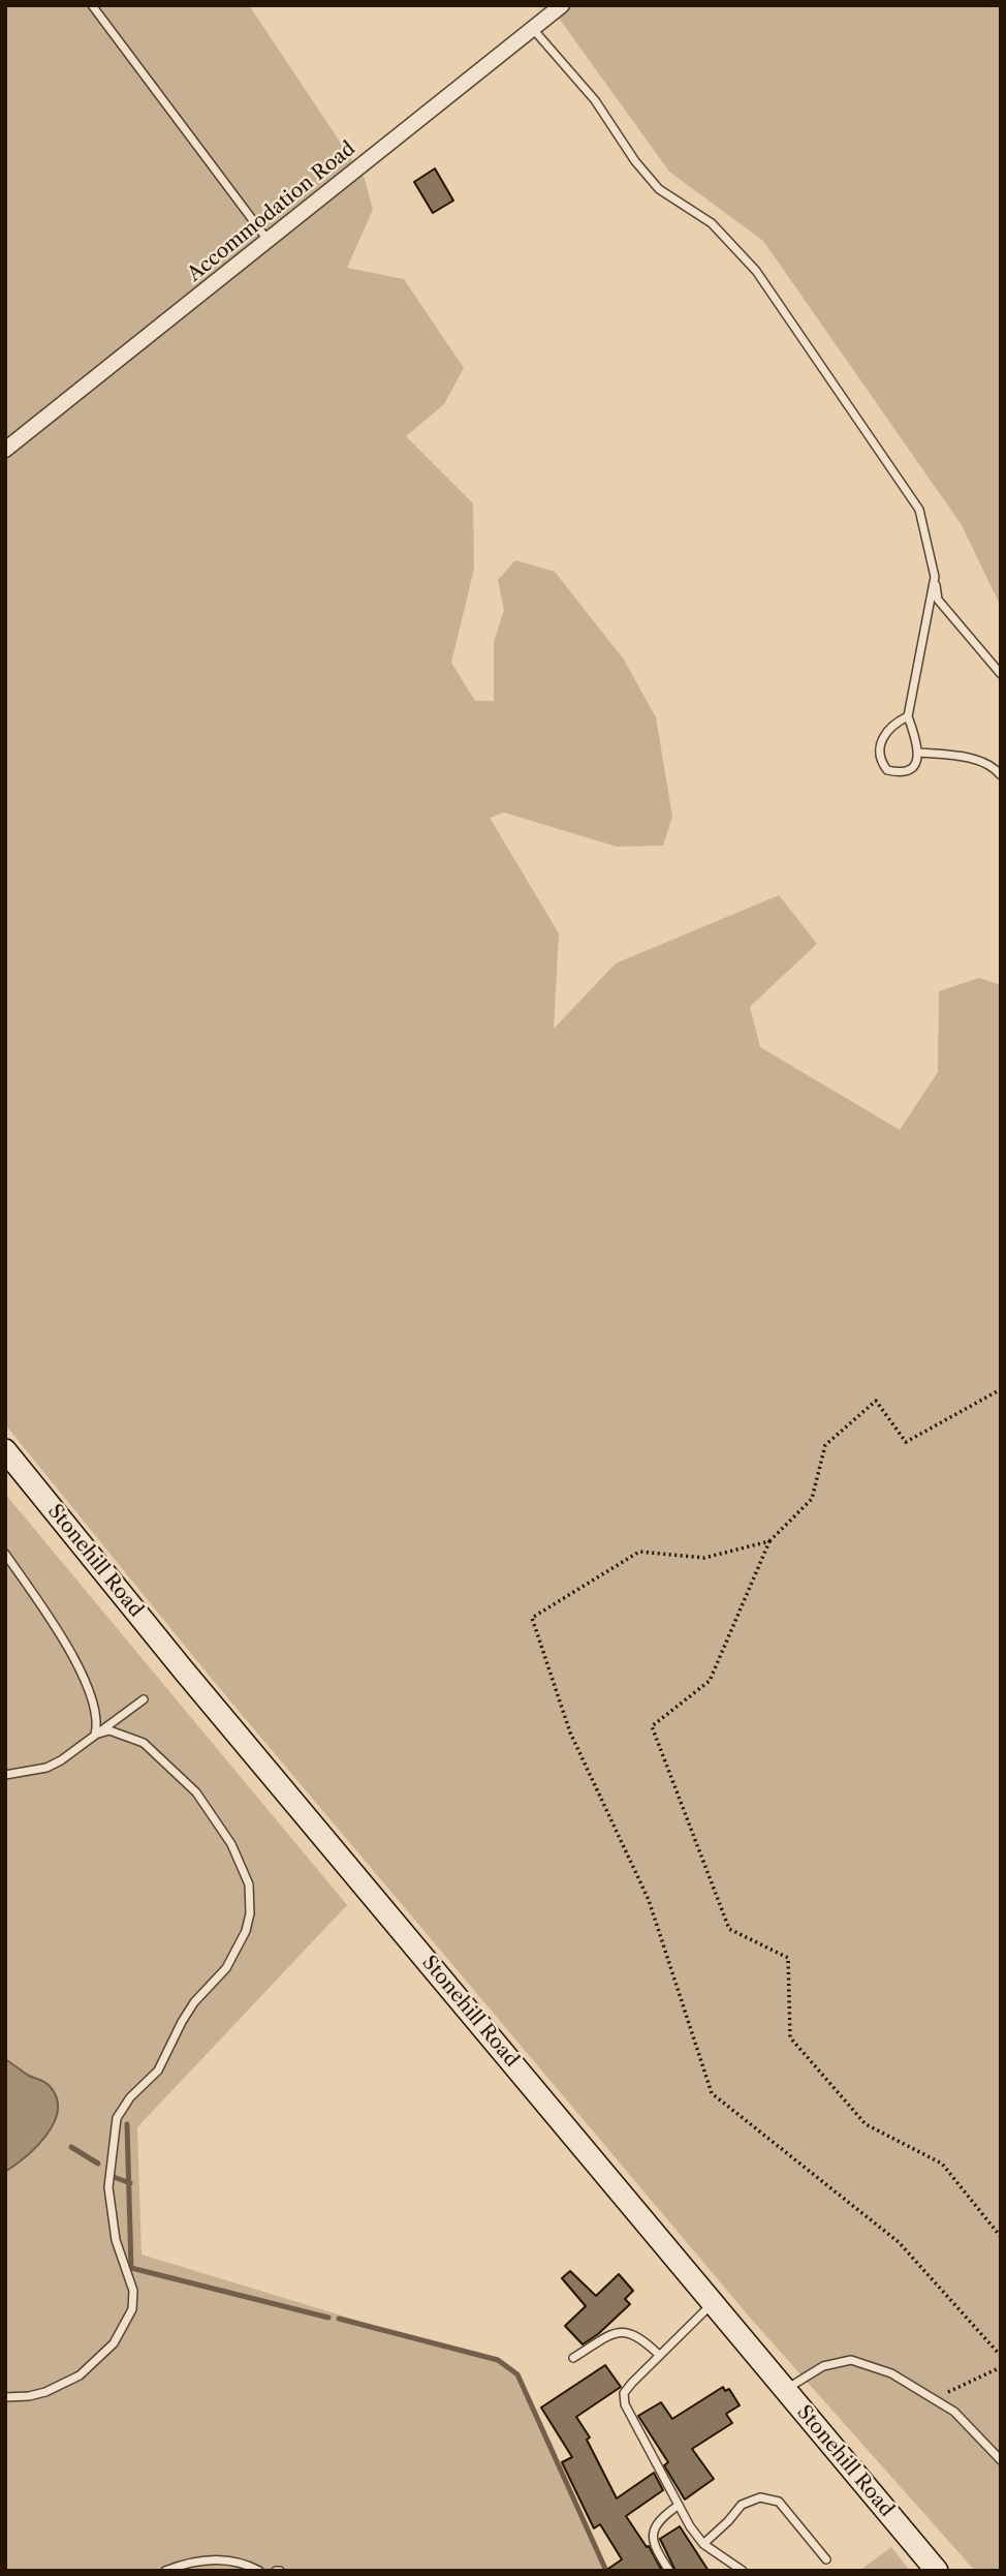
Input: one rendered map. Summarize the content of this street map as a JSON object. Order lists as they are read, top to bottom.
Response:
{
  "streets": {
    "street": ["Accommodation Road", "Stonehill Road"]
  }
}
